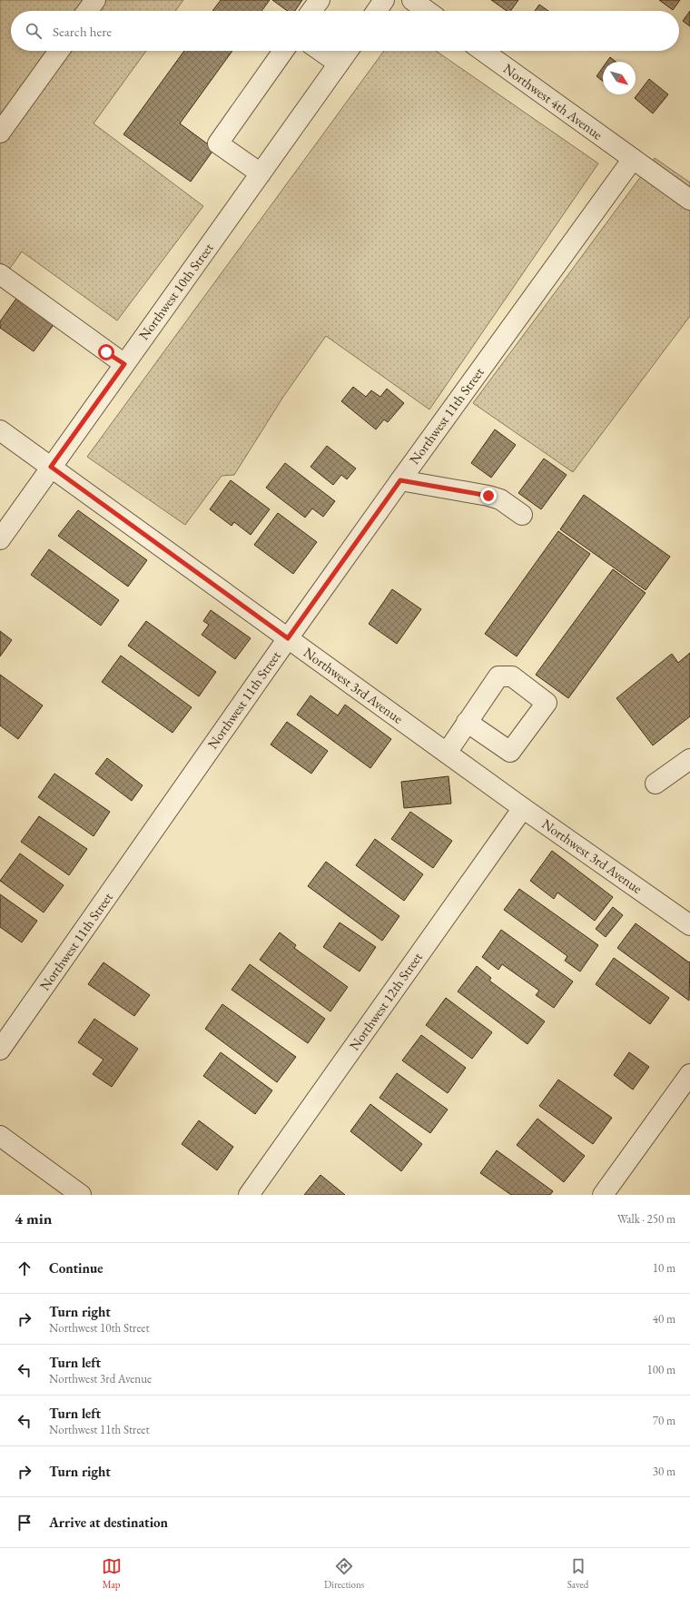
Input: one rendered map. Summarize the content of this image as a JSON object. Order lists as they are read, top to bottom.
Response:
{
  "streets": {
    "street": [
      "Northwest 4th Avenue",
      "Northwest 10th Street",
      "Northwest 11th Street",
      "Northwest 3rd Avenue",
      "Northwest 12th Street"
    ]
  },
  "crossings": [
    ["Northwest 4th Avenue", "Northwest 11th Street"],
    ["Northwest 10th Street", "Northwest 3rd Avenue"],
    ["Northwest 11th Street", "Northwest 3rd Avenue"],
    ["Northwest 3rd Avenue", "Northwest 12th Street"]
  ],
  "north": "bottom right",
  "page": {
    "search": "Search here",
    "heading": ["4 min", "Walk · 250 m"],
    "list": [
      ["Continue", "10 m"],
      ["Turn right", "Northwest 10th Street", "40 m"],
      ["Turn left", "Northwest 3rd Avenue", "100 m"],
      ["Turn left", "Northwest 11th Street", "70 m"],
      ["Turn right", "30 m"],
      "Arrive at destination"
    ],
    "nav": ["Map", "Directions", "Saved"]
  }
}
